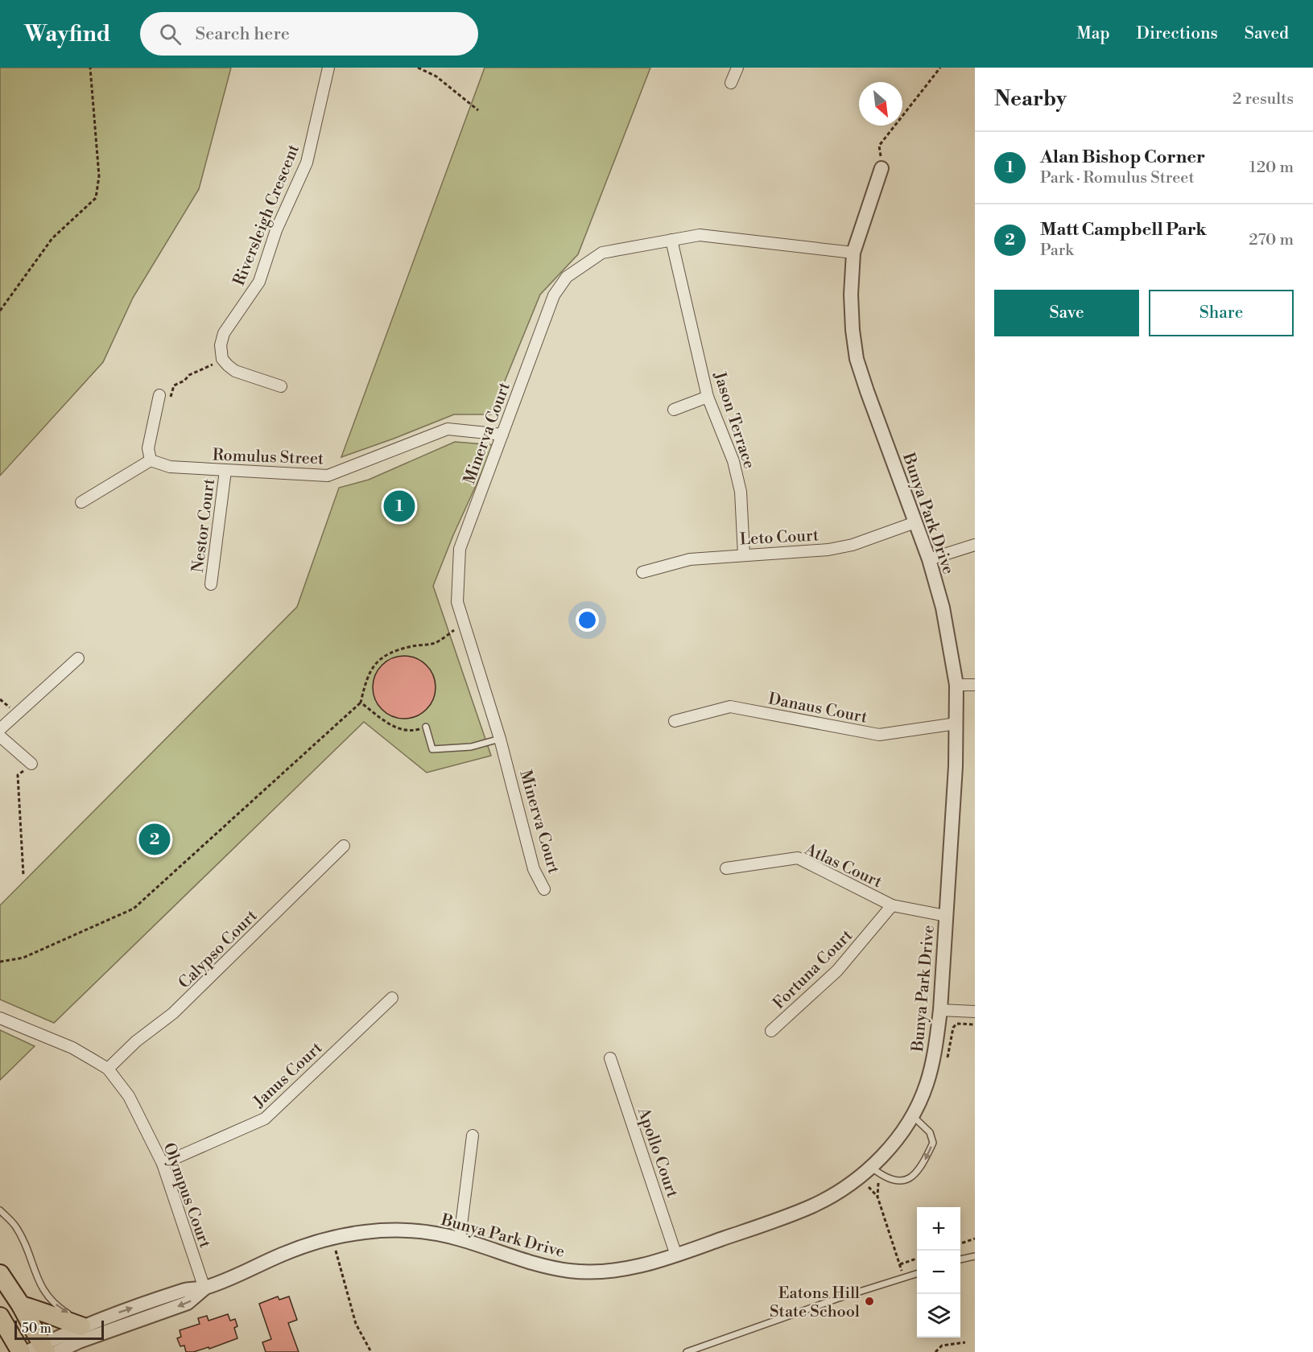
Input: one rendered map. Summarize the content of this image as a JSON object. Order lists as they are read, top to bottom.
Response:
{
  "streets": {
    "street": [
      "Riversleigh Crescent",
      "Jason Terrace",
      "Minerva Court",
      "Romulus Street",
      "Bunya Park Drive",
      "Nestor Court",
      "Leto Court",
      "Danaus Court",
      "Atlas Court",
      "Calypso Court",
      "Fortuna Court",
      "Janus Court",
      "Apollo Court",
      "Olympus Court"
    ]
  },
  "crossings": [
    ["Jason Terrace", "Minerva Court"],
    ["Jason Terrace", "Leto Court"],
    ["Minerva Court", "Romulus Street"],
    ["Minerva Court", "Bunya Park Drive"],
    ["Romulus Street", "Nestor Court"],
    ["Bunya Park Drive", "Leto Court"],
    ["Bunya Park Drive", "Danaus Court"],
    ["Bunya Park Drive", "Atlas Court"],
    ["Bunya Park Drive", "Apollo Court"],
    ["Bunya Park Drive", "Olympus Court"],
    ["Atlas Court", "Fortuna Court"],
    ["Calypso Court", "Olympus Court"],
    ["Janus Court", "Olympus Court"]
  ],
  "places": ["Eatons Hill State School"],
  "scale_bar": "50 m",
  "north": "bottom right",
  "page": {
    "header": "Wayfind",
    "search": "Search here",
    "nav": ["Map", "Directions", "Saved"],
    "heading": ["Nearby", "2 results"],
    "list": [
      {
        "mark": "1",
        "name": "Alan Bishop Corner",
        "note": "Park · Romulus Street",
        "value": "120 m"
      },
      {
        "mark": "2",
        "name": "Matt Campbell Park",
        "note": "Park",
        "value": "270 m"
      }
    ],
    "buttons": ["Save", "Share"],
    "pins": ["1", "2"],
    "map_buttons": ["+", "−"],
    "scale": "50 m"
  }
}
